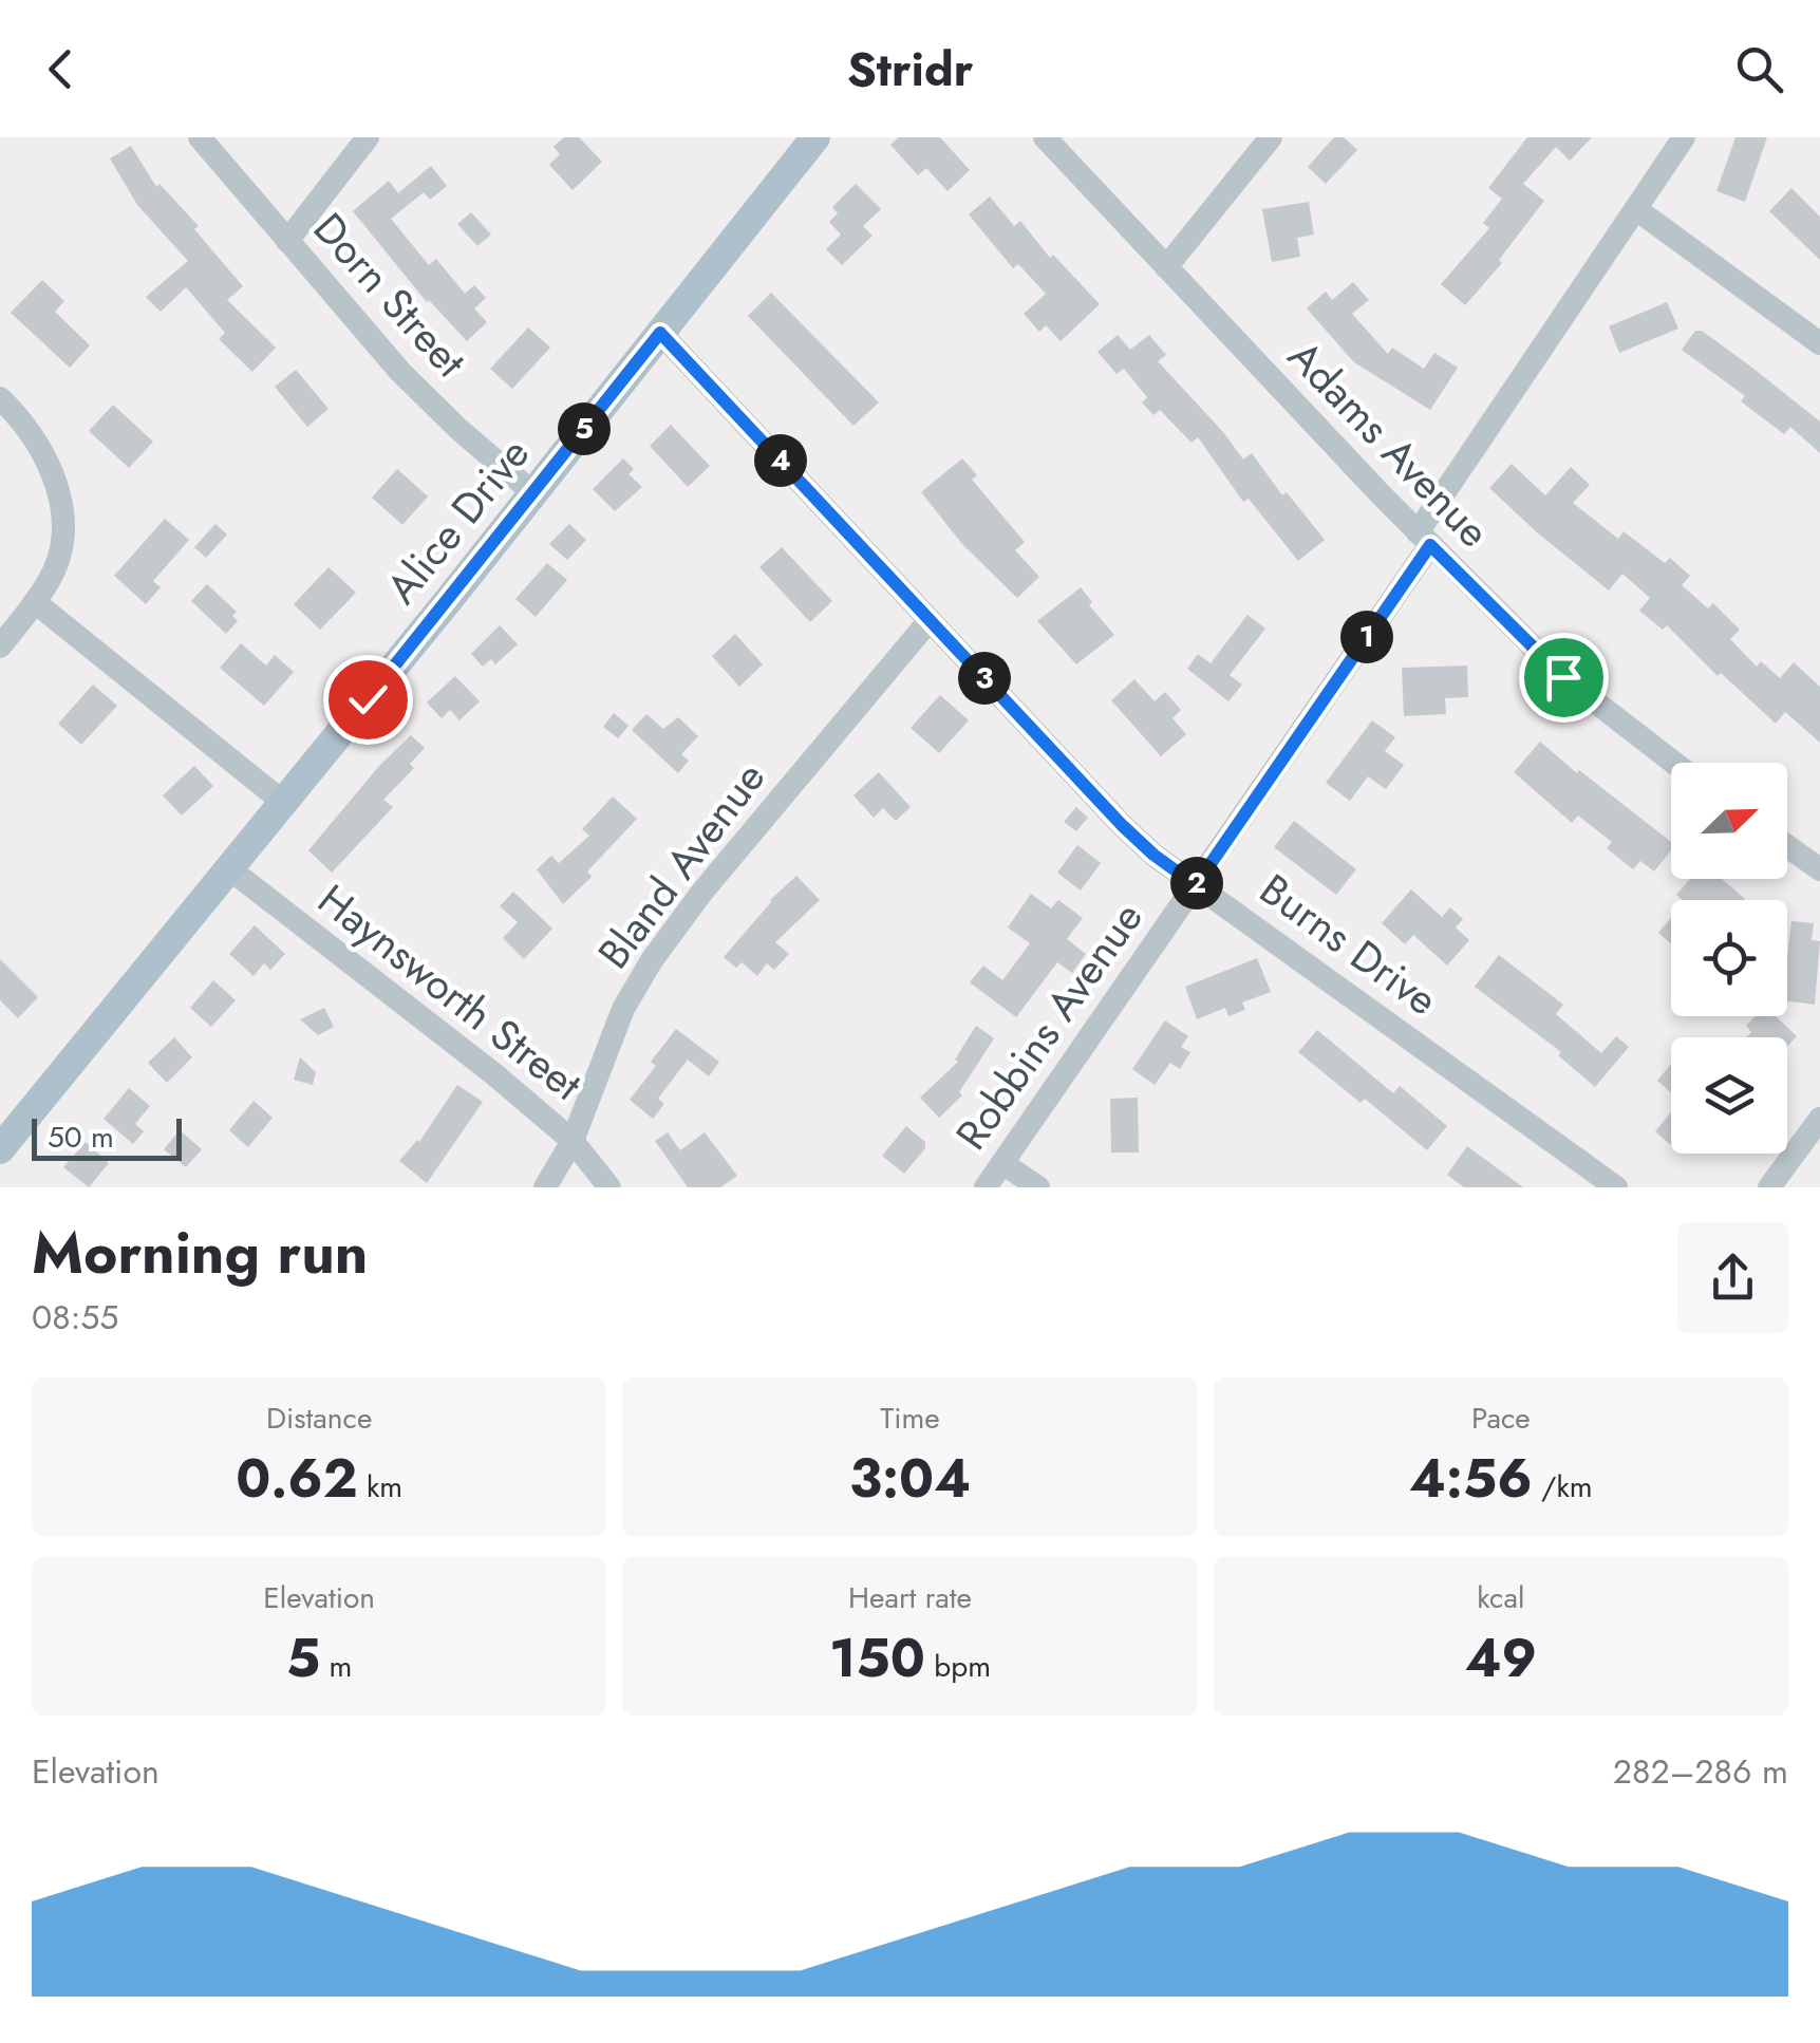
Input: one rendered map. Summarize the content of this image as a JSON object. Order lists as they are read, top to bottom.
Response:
{
  "streets": {
    "main road": ["Alice Drive"],
    "street": [
      "Dorn Street",
      "Adams Avenue",
      "Bland Avenue",
      "Burns Drive",
      "Haynsworth Street",
      "Robbins Avenue"
    ]
  },
  "crossings": [
    ["Dorn Street", "Alice Drive"],
    ["Adams Avenue", "Robbins Avenue"],
    ["Alice Drive", "Burns Drive"],
    ["Alice Drive", "Haynsworth Street"],
    ["Bland Avenue", "Burns Drive"],
    ["Bland Avenue", "Haynsworth Street"],
    ["Burns Drive", "Robbins Avenue"]
  ],
  "scale_bar": "50 m",
  "north": "top right",
  "page": {
    "header": "Stridr",
    "pins": [
      "5",
      "4",
      "1",
      "3",
      "2"
    ],
    "scale": "50 m",
    "heading": ["Morning run", "08:55"],
    "stats": [
      ["Distance", "0.62 km"],
      ["Time", "3:04"],
      ["Pace", "4:56 /km"],
      ["Elevation", "5 m"],
      ["Heart rate", "150 bpm"],
      ["kcal", "49"]
    ],
    "chart": ["Elevation", "282–286 m"]
  }
}
